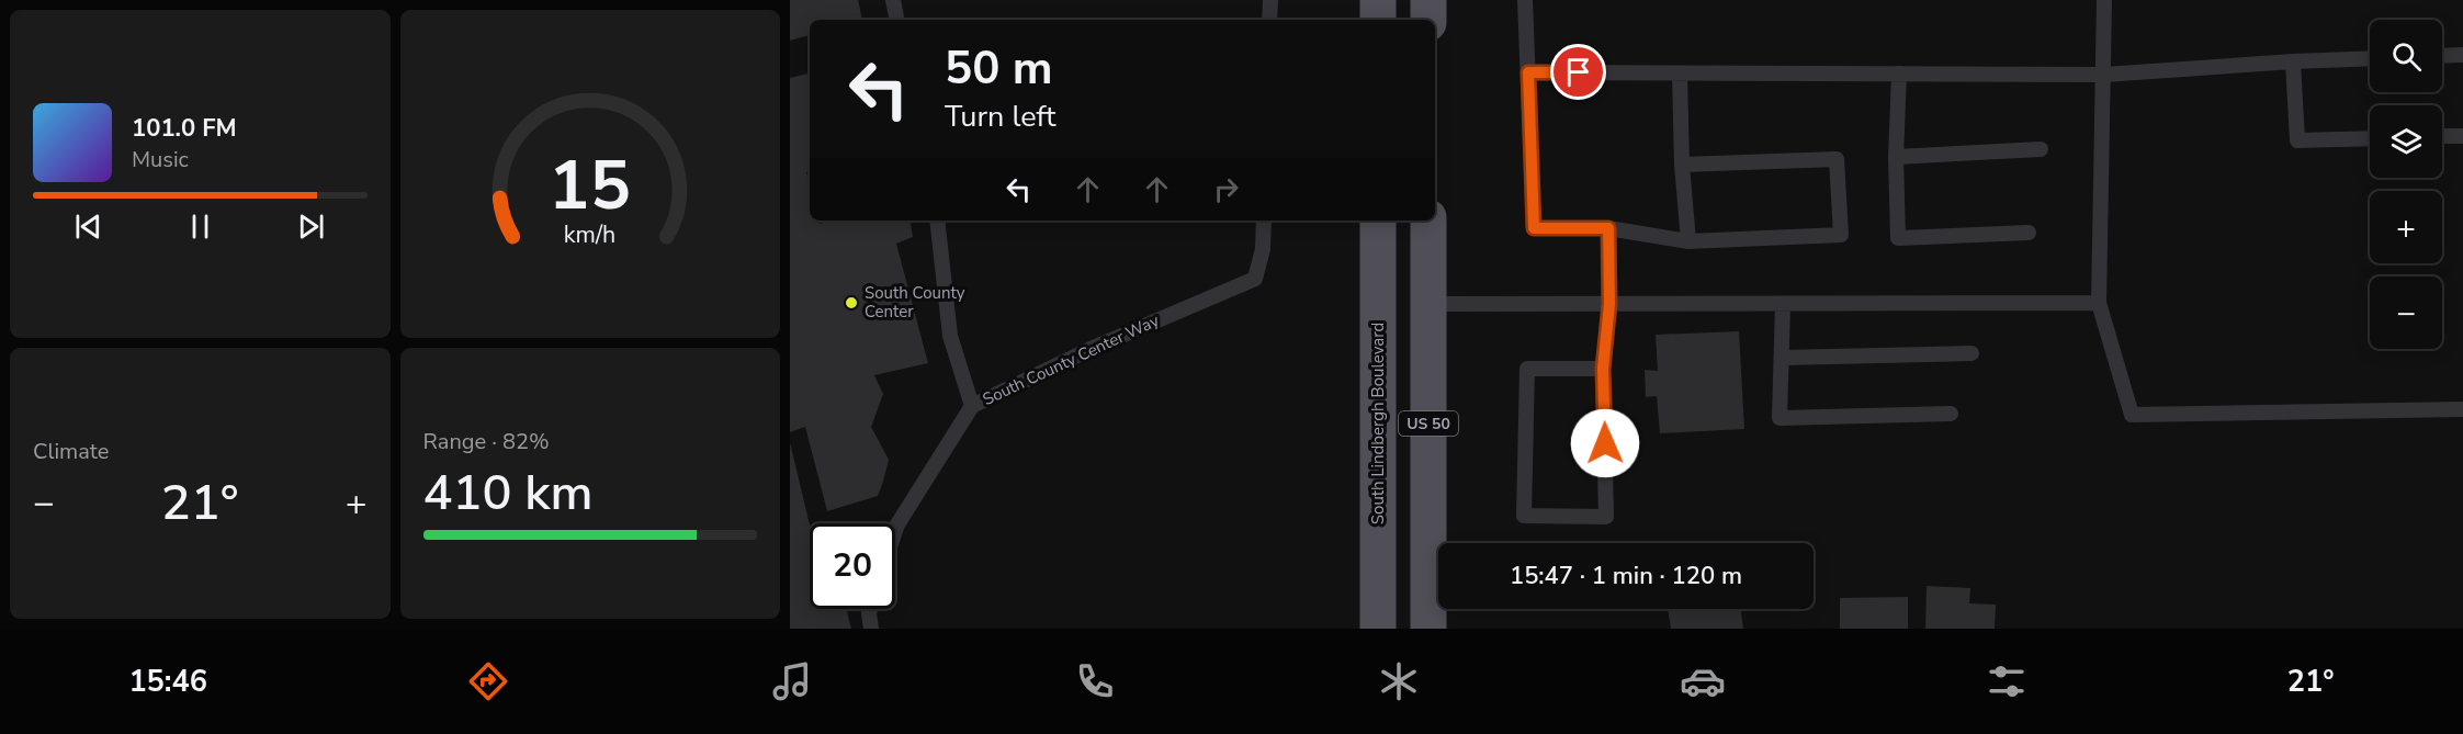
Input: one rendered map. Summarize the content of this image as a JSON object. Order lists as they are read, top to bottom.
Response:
{
  "streets": {
    "main road": ["South Lindbergh Boulevard", "US 50"],
    "lane": ["South County Center Way"]
  },
  "places": ["South County Center"],
  "page": {
    "map_buttons": ["+", "−"],
    "turn": ["50 m", "Turn left"],
    "song": ["101.0 FM", "Music"],
    "tile": [
      "Climate",
      ["Range · 82%", "410 km"]
    ],
    "heat": ["−", "21°", "+"],
    "limit": "20",
    "trip": "15:47 · 1 min · 120 m",
    "tabs": ["15:46", "21°"],
    "gauge": ["15", "km/h"]
  }
}
